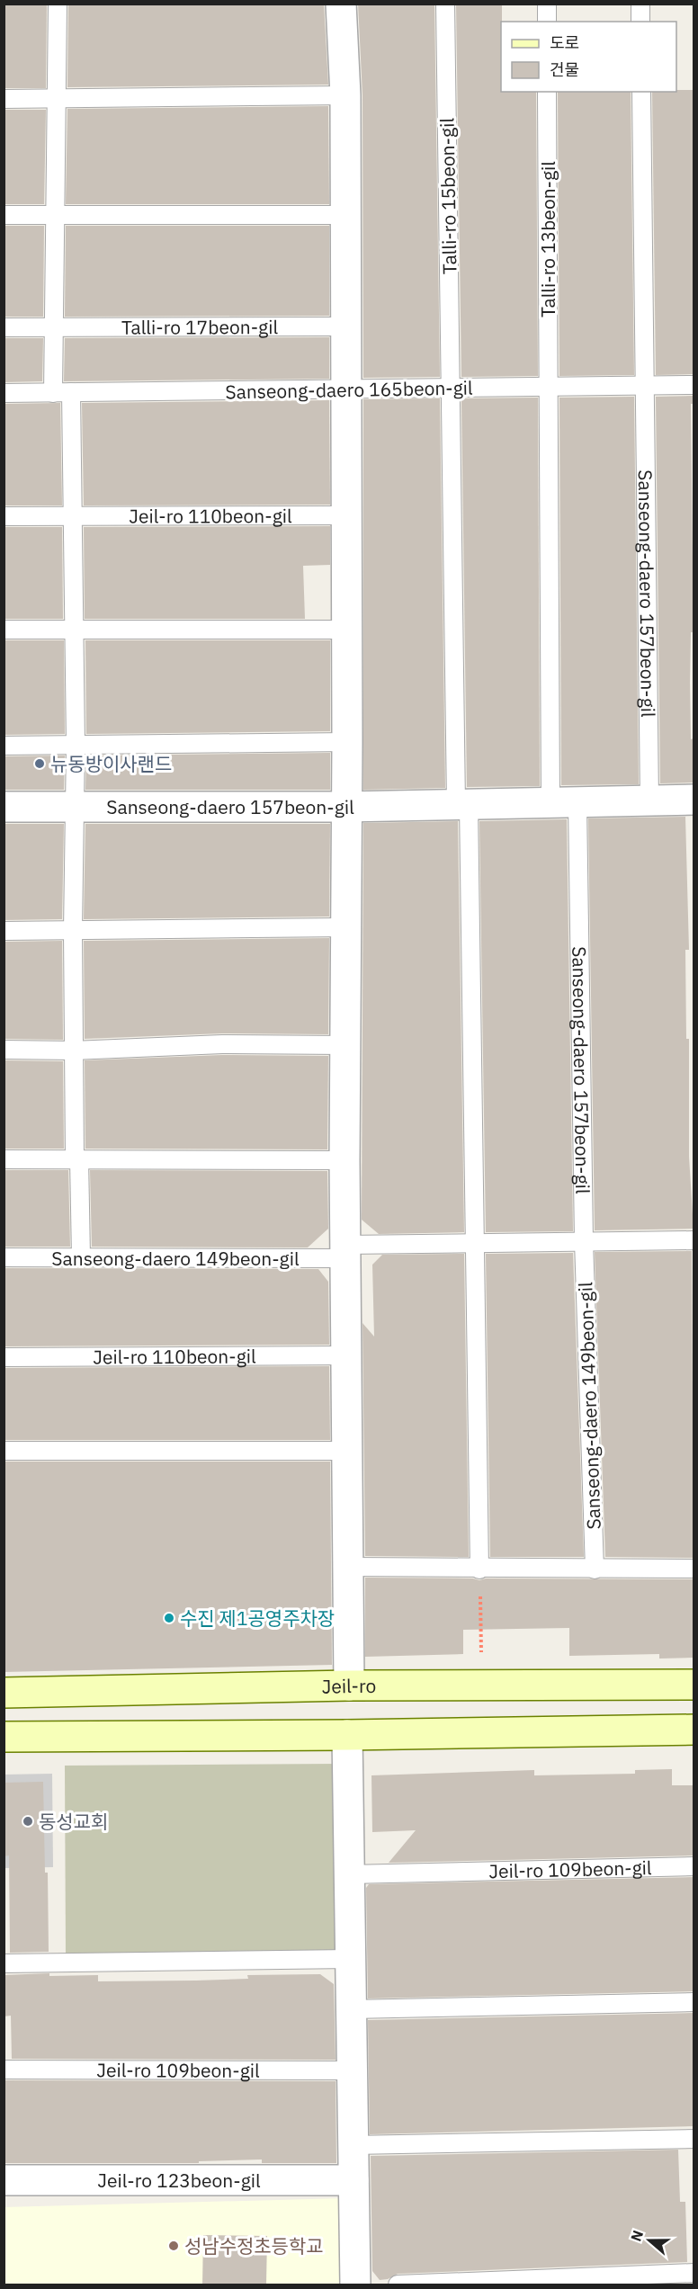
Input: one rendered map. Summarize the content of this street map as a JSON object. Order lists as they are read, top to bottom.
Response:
{
  "streets": {
    "main road": ["Jeil-ro"],
    "street": ["Sanseong-daero 157beon-gil", "Jeil-ro 123beon-gil"],
    "lane": [
      "Talli-ro 15beon-gil",
      "Talli-ro 13beon-gil",
      "Talli-ro 17beon-gil",
      "Sanseong-daero 165beon-gil",
      "Jeil-ro 110beon-gil",
      "Sanseong-daero 149beon-gil",
      "Jeil-ro 109beon-gil"
    ]
  },
  "crossings": [
    ["Talli-ro 15beon-gil", "Sanseong-daero 165beon-gil"],
    ["Talli-ro 13beon-gil", "Sanseong-daero 165beon-gil"],
    ["Talli-ro 13beon-gil", "Sanseong-daero 157beon-gil"],
    ["Sanseong-daero 165beon-gil", "Sanseong-daero 157beon-gil"],
    ["Sanseong-daero 157beon-gil", "Sanseong-daero 149beon-gil"]
  ],
  "places": [
    "뉴동방이사랜드",
    "수진 제1공영주차장",
    "동성교회",
    "성남수정초등학교"
  ],
  "legend": ["도로", "건물"],
  "north": "left"
}
